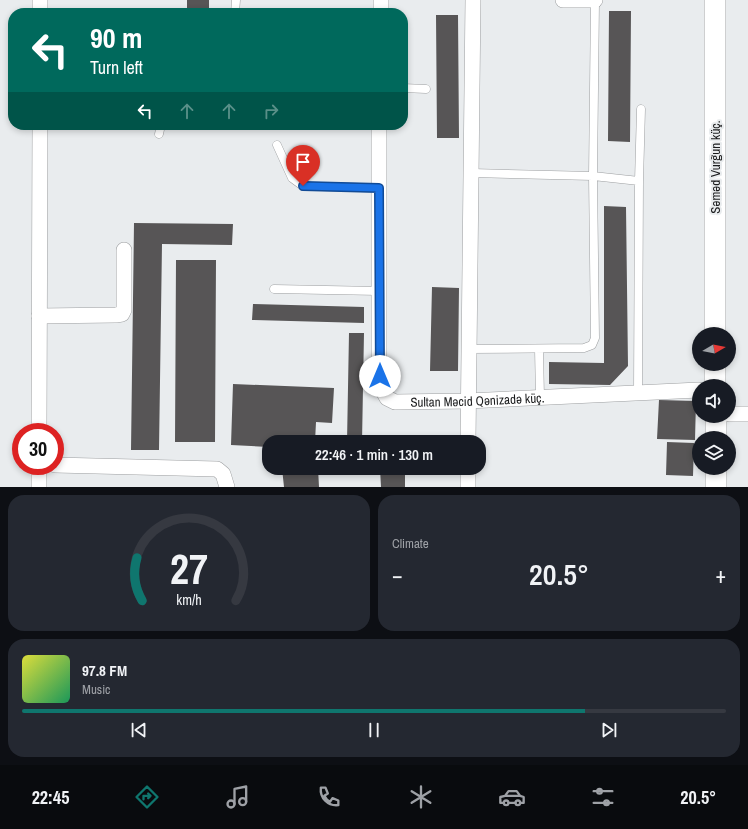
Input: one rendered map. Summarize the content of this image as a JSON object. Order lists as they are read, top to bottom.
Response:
{
  "streets": {
    "main road": ["Səməd Vurğun küç."],
    "street": ["Sultan Məcid Qənizadə küç."]
  },
  "north": "right",
  "page": {
    "turn": ["90 m", "Turn left"],
    "limit": "30",
    "trip": "22:46 · 1 min · 130 m",
    "tile": "Climate",
    "heat": ["−", "20.5°", "+"],
    "song": ["97.8 FM", "Music"],
    "tabs": ["22:45", "20.5°"],
    "gauge": ["27", "km/h"]
  }
}
